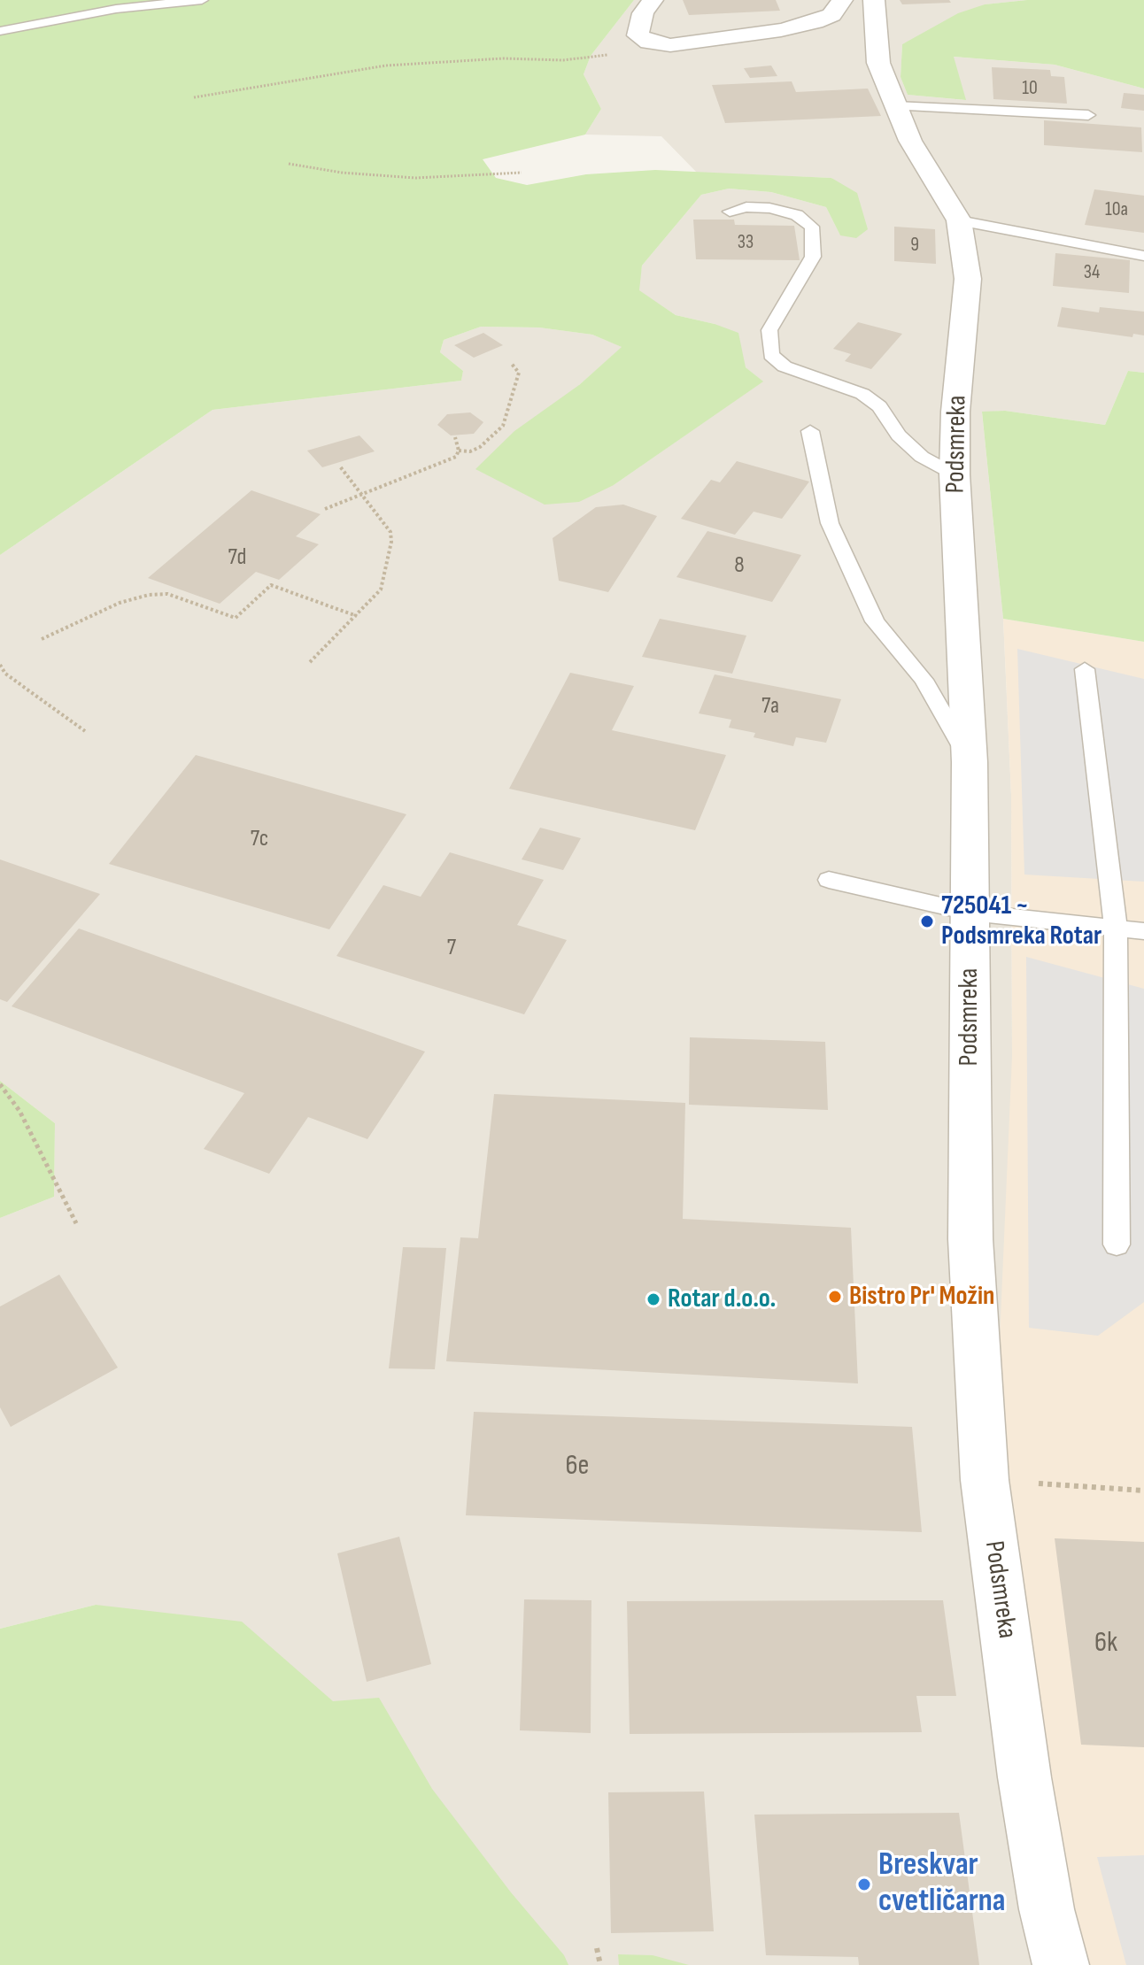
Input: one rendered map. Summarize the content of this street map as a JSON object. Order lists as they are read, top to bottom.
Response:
{
  "streets": {
    "street": ["Podsmreka"]
  },
  "places": [
    "725041 ~ Podsmreka Rotar",
    "Bistro Pr' Možin",
    "Rotar d.o.o.",
    "Breskvar cvetličarna"
  ],
  "house_numbers": [
    "10",
    "10a",
    "33",
    "9",
    "34",
    "7d",
    "8",
    "7a",
    "7c",
    "7",
    "6e",
    "6k"
  ]
}
